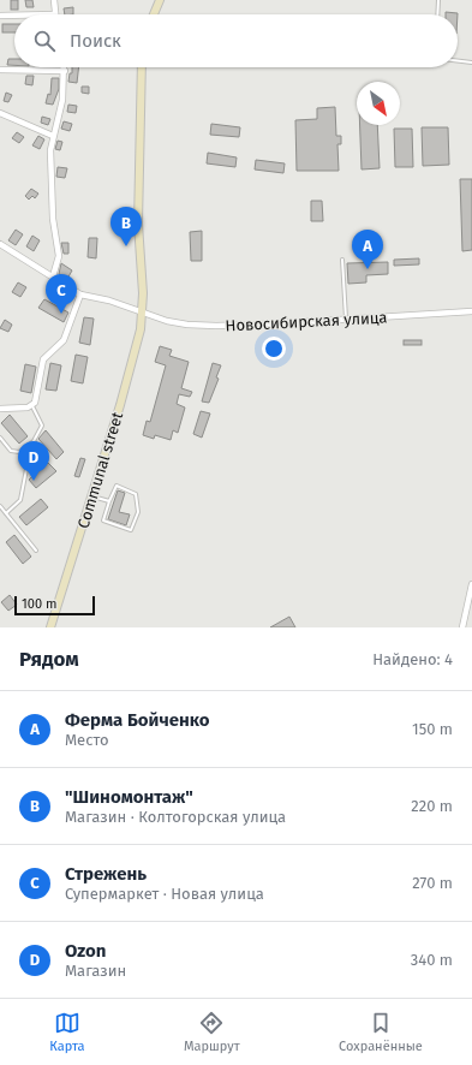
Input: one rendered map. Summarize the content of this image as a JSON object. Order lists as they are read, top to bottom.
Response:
{
  "streets": {
    "main road": ["Communal street"],
    "street": ["Новосибирская улица"]
  },
  "crossings": [
    ["Новосибирская улица", "Communal street"]
  ],
  "scale_bar": "100 m",
  "north": "bottom right",
  "page": {
    "search": "Поиск",
    "pins": [
      "B",
      "A",
      "C",
      "D"
    ],
    "scale": "100 m",
    "heading": ["Рядом", "Найдено: 4"],
    "list": [
      {
        "mark": "A",
        "name": "Ферма Бойченко",
        "note": "Место",
        "value": "150 m"
      },
      {
        "mark": "B",
        "name": "\"Шиномонтаж\"",
        "note": "Магазин · Колтогорская улица",
        "value": "220 m"
      },
      {
        "mark": "C",
        "name": "Стрежень",
        "note": "Супермаркет · Новая улица",
        "value": "270 m"
      },
      {
        "mark": "D",
        "name": "Ozon",
        "note": "Магазин",
        "value": "340 m"
      }
    ],
    "nav": ["Карта", "Маршрут", "Сохранённые"]
  }
}
